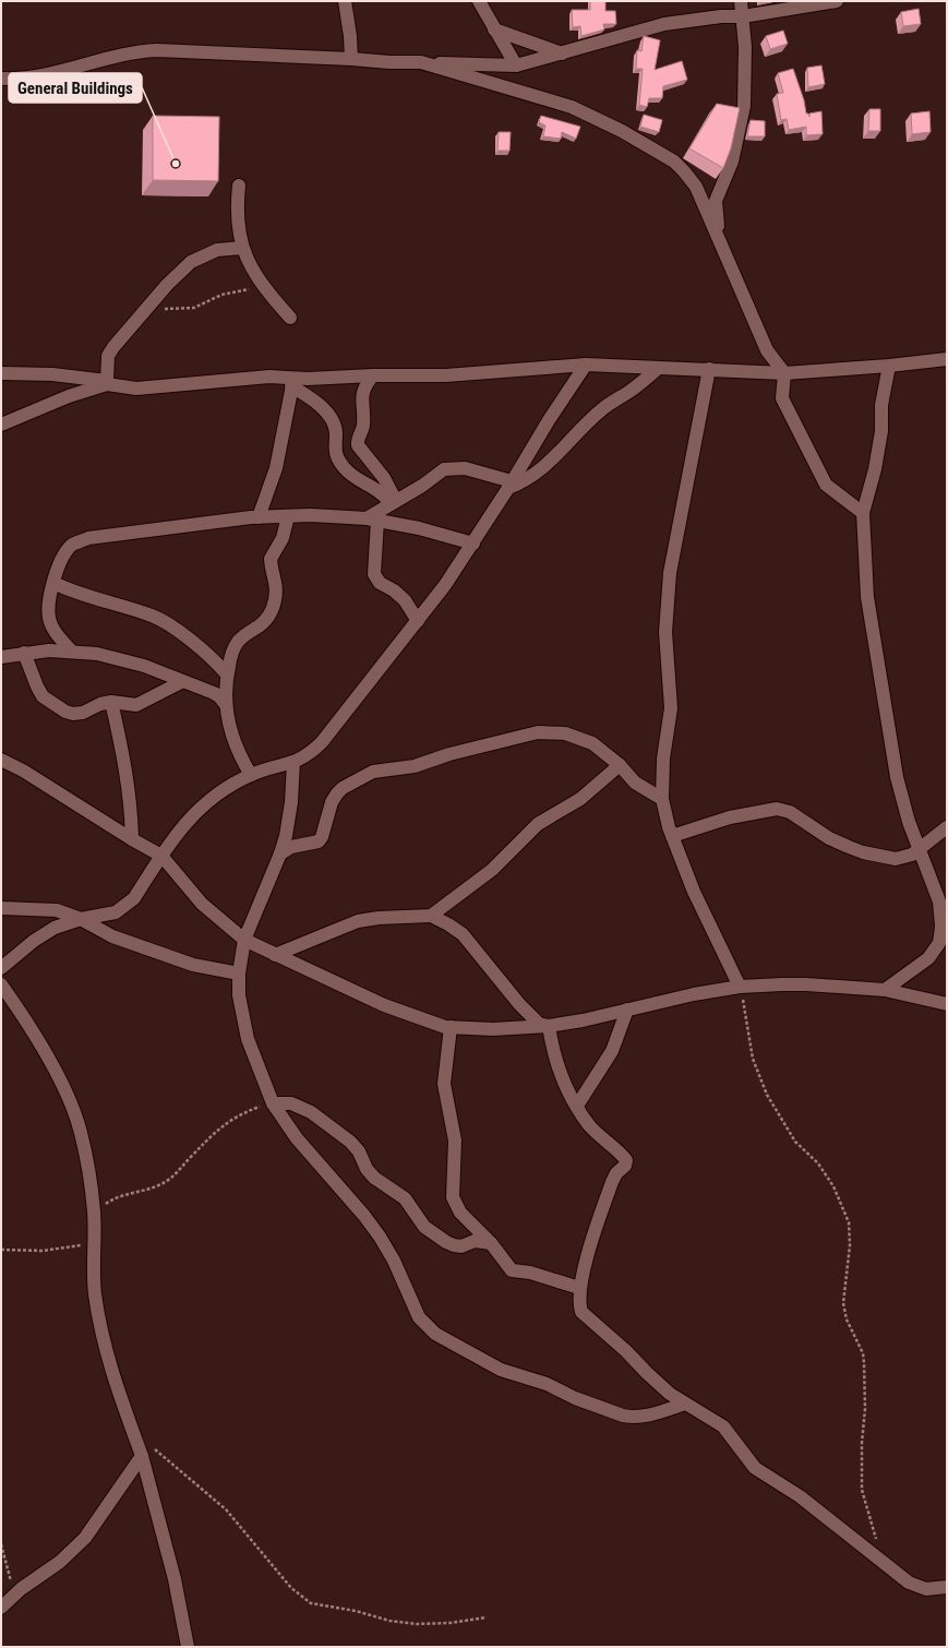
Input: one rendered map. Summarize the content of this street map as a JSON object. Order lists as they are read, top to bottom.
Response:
{
  "places": ["General Buildings"]
}
